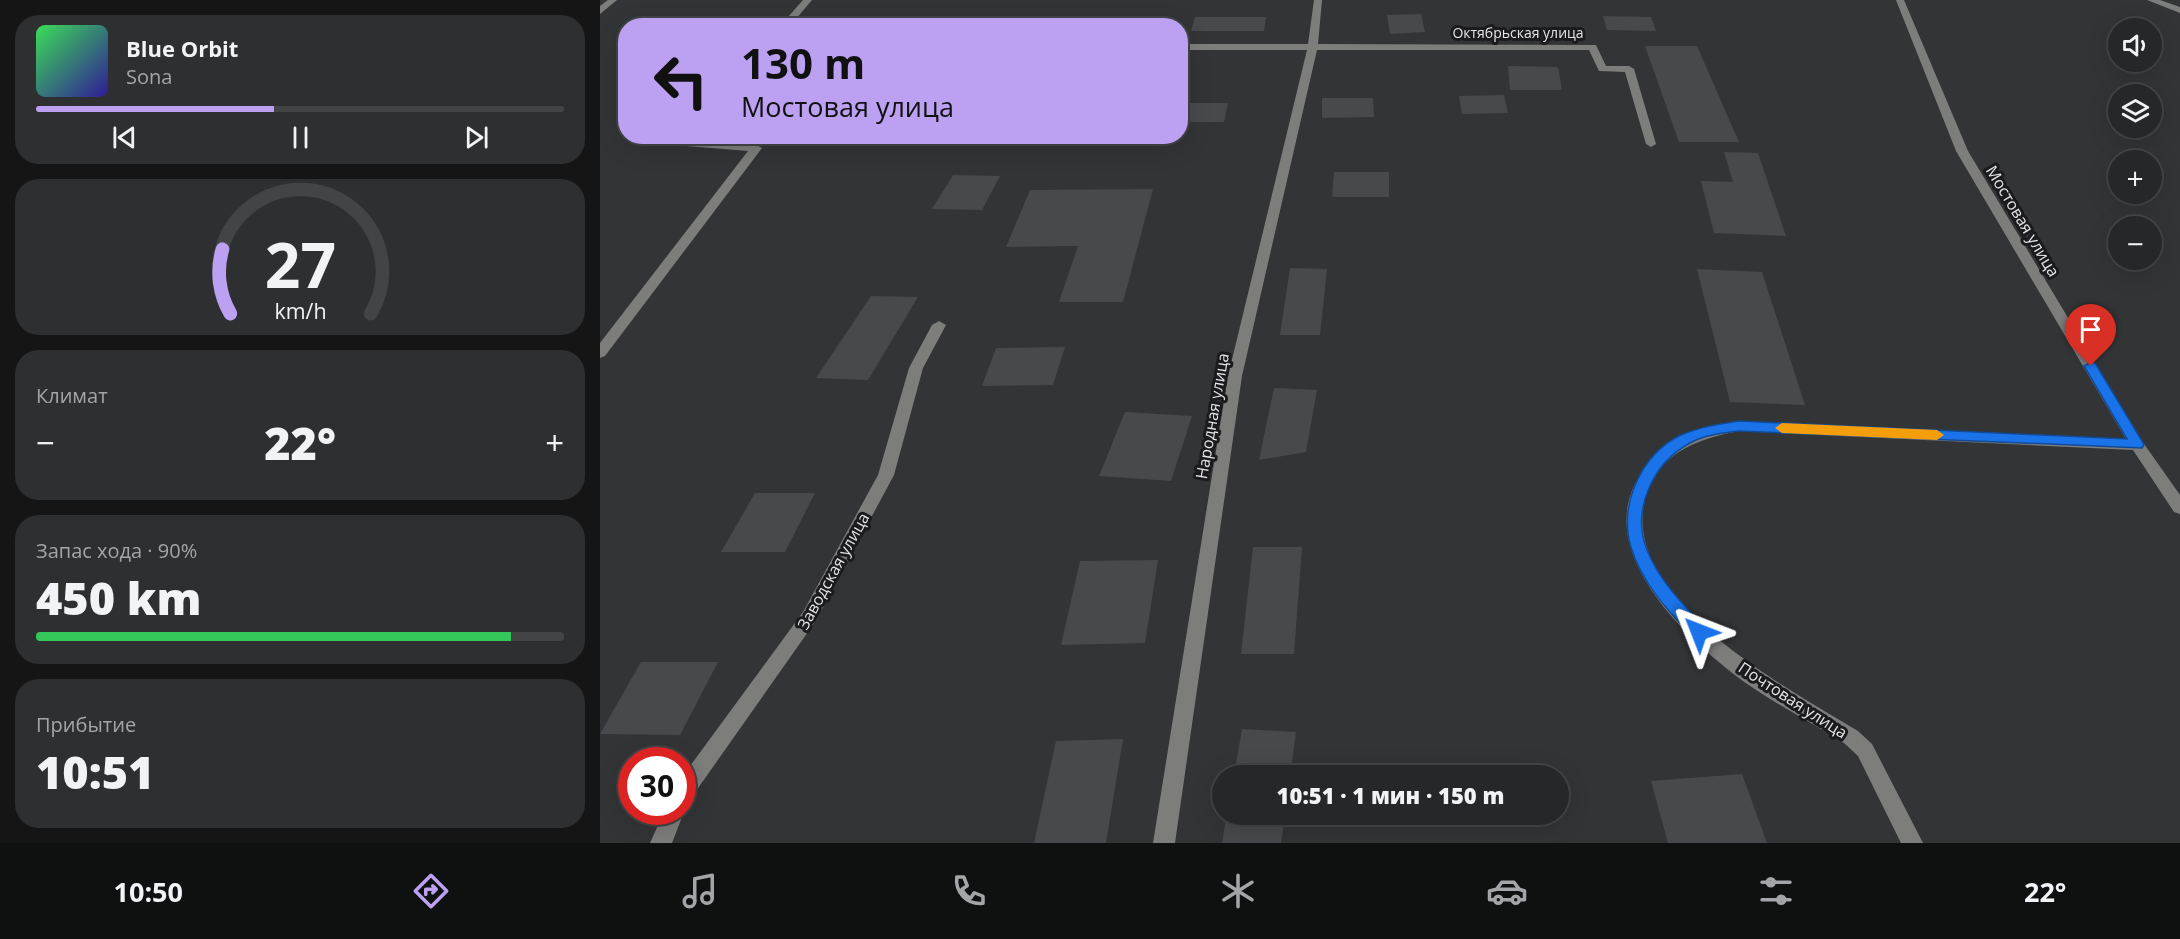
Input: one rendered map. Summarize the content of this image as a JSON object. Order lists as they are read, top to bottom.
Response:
{
  "streets": {
    "street": [
      "Октябрьская улица",
      "Мостовая улица",
      "Народная улица",
      "Заводская улица",
      "Почтовая улица"
    ]
  },
  "crossings": [
    ["Октябрьская улица", "Народная улица"],
    ["Мостовая улица", "Почтовая улица"]
  ],
  "page": {
    "map_buttons": ["+", "−"],
    "turn": ["130 m", "Мостовая улица"],
    "song": ["Blue Orbit", "Sona"],
    "tile": [
      "Климат",
      ["Запас хода · 90%", "450 km"],
      ["Прибытие", "10:51"]
    ],
    "heat": ["−", "22°", "+"],
    "limit": "30",
    "trip": "10:51 · 1 мин · 150 m",
    "tabs": ["10:50", "22°"],
    "gauge": ["27", "km/h"]
  }
}
